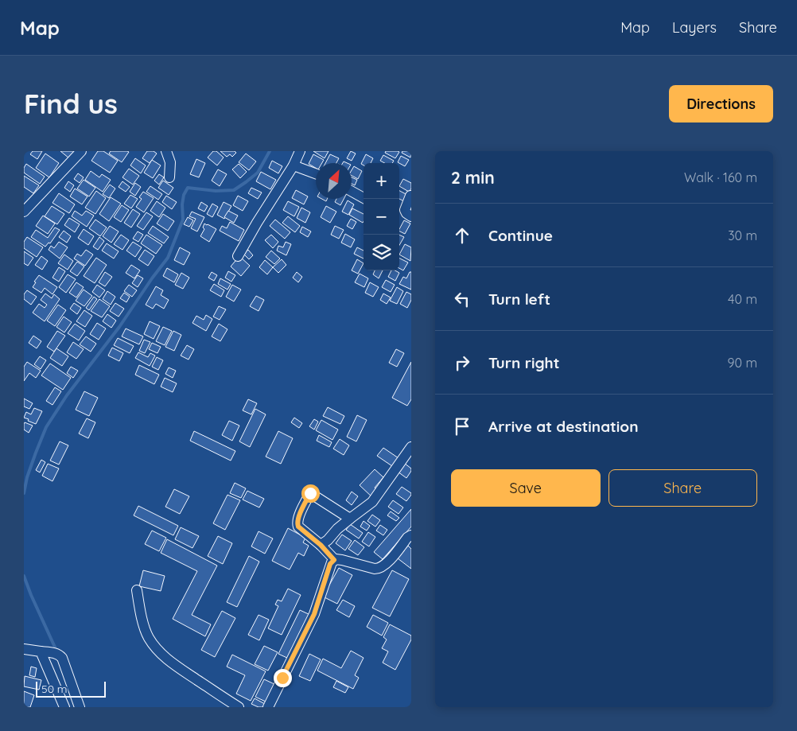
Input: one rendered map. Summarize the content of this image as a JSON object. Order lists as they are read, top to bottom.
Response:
{
  "scale_bar": "50 m",
  "north": "top right",
  "page": {
    "header": "Map",
    "nav": ["Map", "Layers", "Share"],
    "buttons": [
      "Directions",
      ["Save", "Share"]
    ],
    "title": "Find us",
    "heading": ["2 min", "Walk · 160 m"],
    "map_buttons": ["+", "−"],
    "list": [
      ["Continue", "30 m"],
      ["Turn left", "40 m"],
      ["Turn right", "90 m"],
      "Arrive at destination"
    ],
    "scale": "50 m"
  }
}
